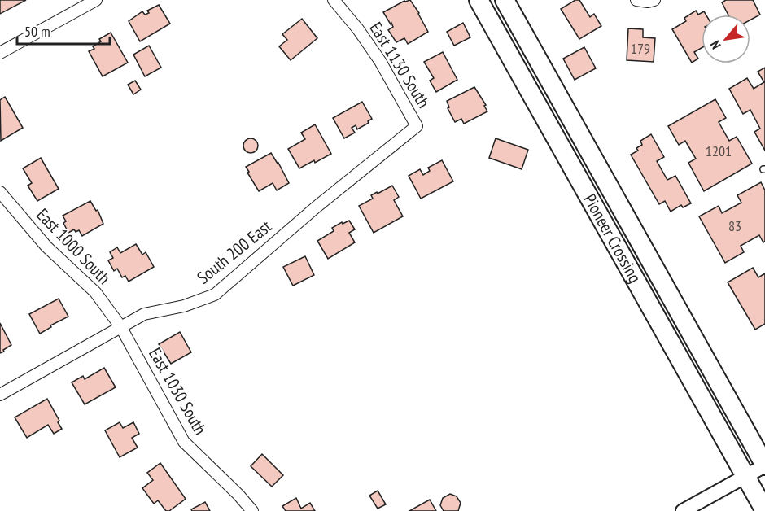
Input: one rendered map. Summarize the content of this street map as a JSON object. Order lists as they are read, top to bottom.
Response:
{
  "streets": {
    "highway": ["Pioneer Crossing"],
    "street": [
      "East 1130 South",
      "East 1000 South",
      "South 200 East",
      "East 1030 South"
    ]
  },
  "crossings": [
    ["East 1130 South", "South 200 East"],
    ["East 1000 South", "South 200 East"],
    ["East 1000 South", "East 1030 South"],
    ["South 200 East", "East 1030 South"]
  ],
  "house_numbers": ["179", "1201", "83"],
  "scale_bar": "50 m",
  "north": "bottom left"
}
